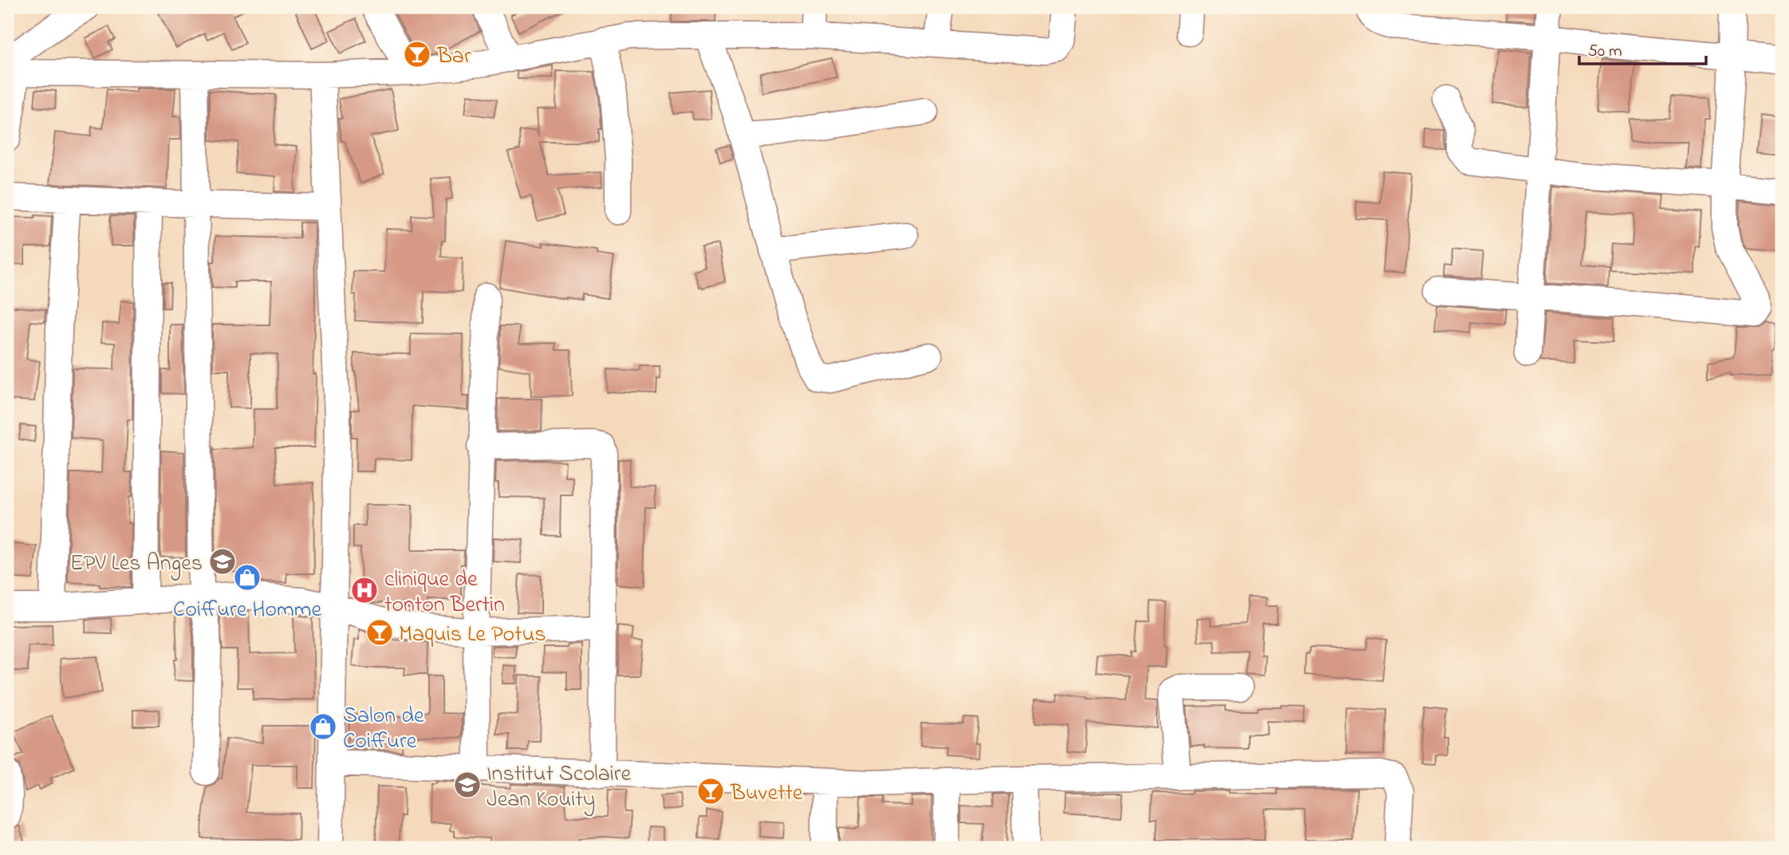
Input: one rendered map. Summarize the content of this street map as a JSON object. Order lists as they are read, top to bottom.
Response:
{
  "places": {
    "bar": ["Bar", "Maquis Le Potus", "Buvette"],
    "school or university": ["EPV Les Anges", "Institut Scolaire Jean Kouity"],
    "shop": ["Coiffure Homme", "Salon de Coiffure"],
    "hospital": ["clinique de tonton Bertin"]
  },
  "scale_bar": "50 m"
}
